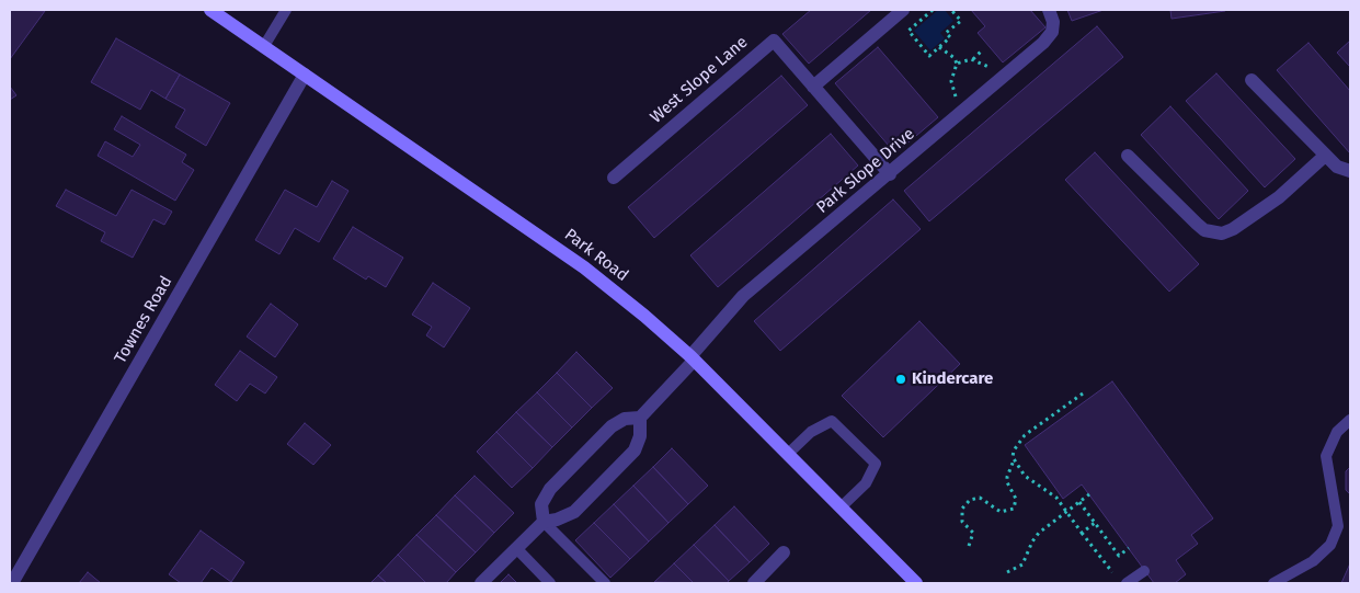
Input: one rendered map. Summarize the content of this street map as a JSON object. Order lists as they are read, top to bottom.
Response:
{
  "streets": {
    "main road": ["Park Road"],
    "street": ["West Slope Lane", "Park Slope Drive", "Townes Road"]
  },
  "crossings": [
    ["West Slope Lane", "Park Slope Drive"],
    ["Park Slope Drive", "Park Road"],
    ["Park Road", "Townes Road"]
  ],
  "places": ["Kindercare"]
}
